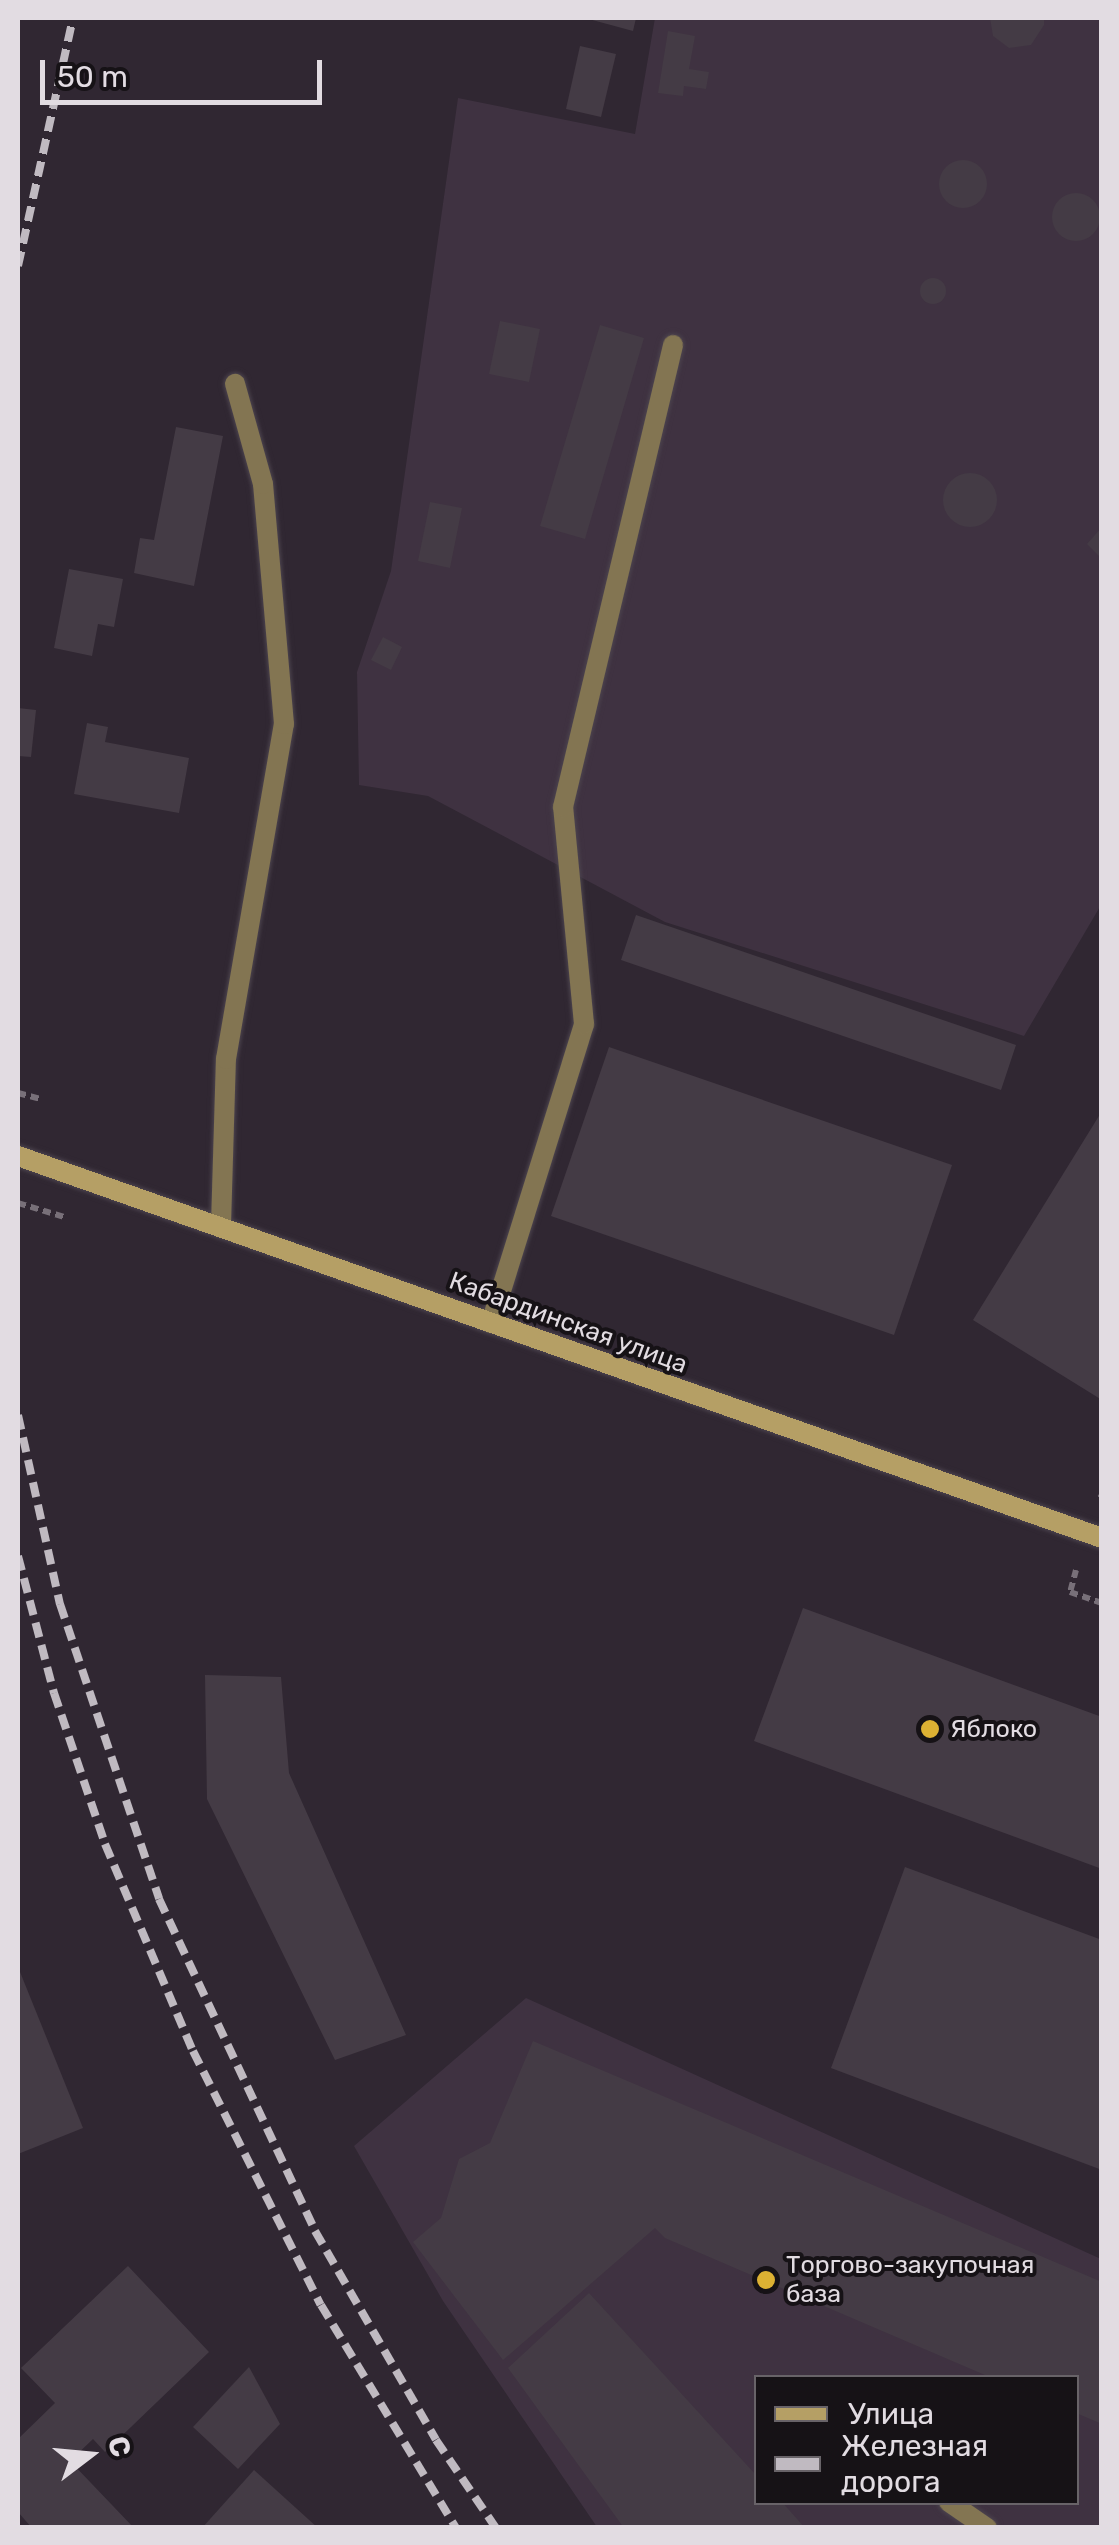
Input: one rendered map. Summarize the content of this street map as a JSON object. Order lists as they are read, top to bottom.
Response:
{
  "streets": {
    "main road": ["Кабардинская улица"]
  },
  "places": ["Яблоко", "Торгово-закупочная база"],
  "legend": ["Улица", "Железная дорога"],
  "scale_bar": "50 m",
  "north": "right"
}
